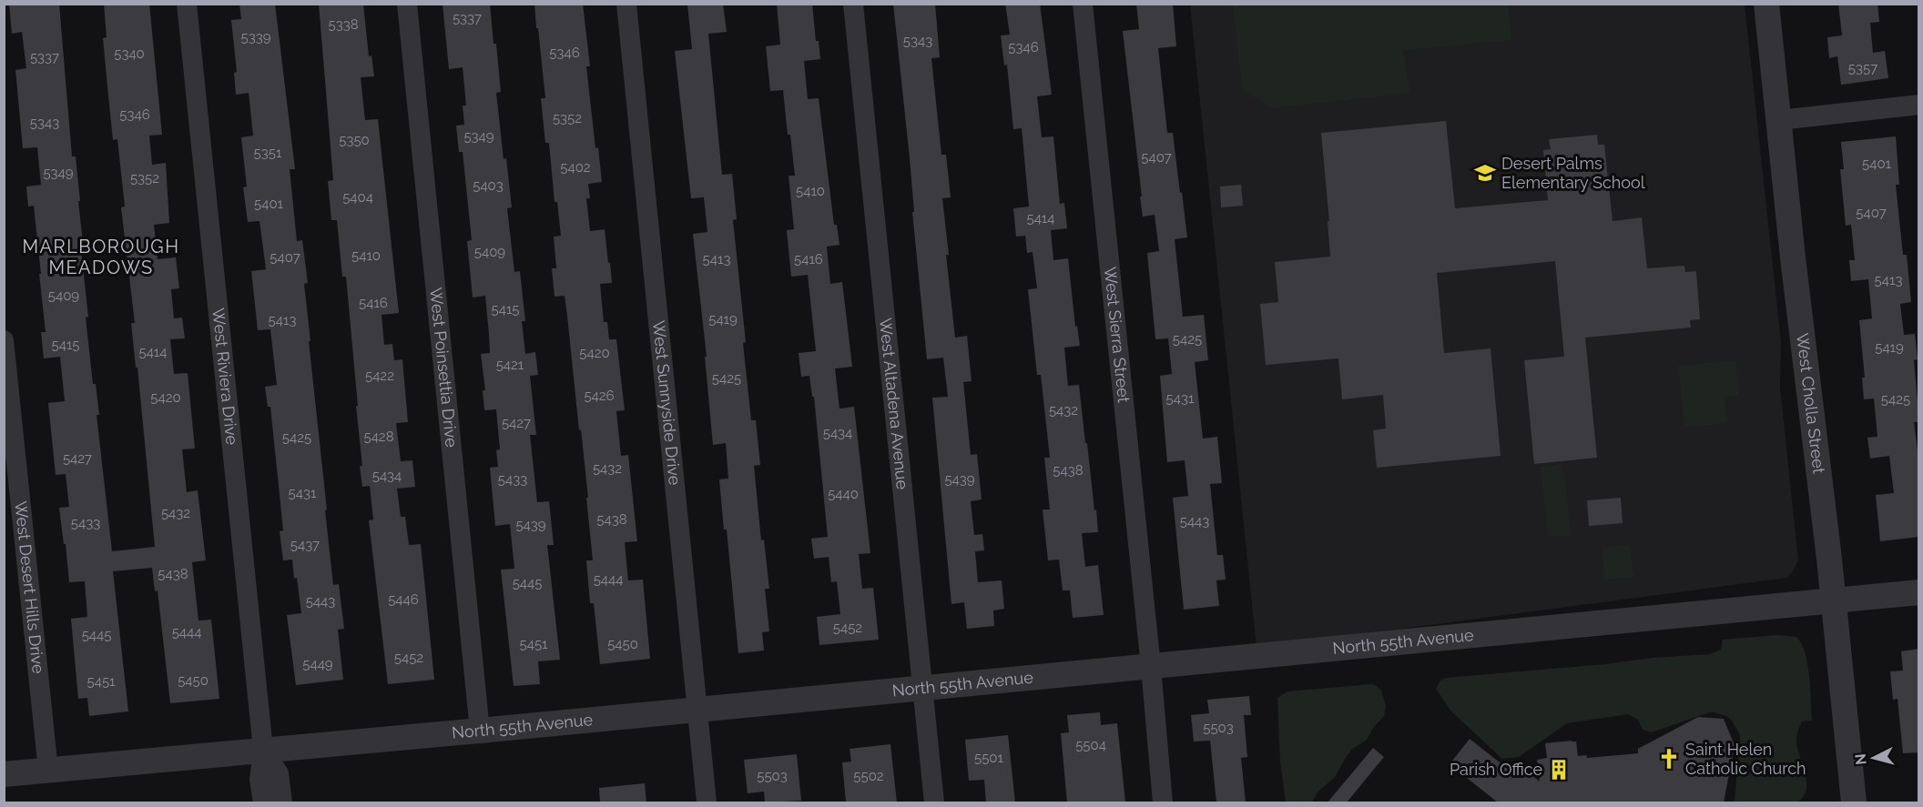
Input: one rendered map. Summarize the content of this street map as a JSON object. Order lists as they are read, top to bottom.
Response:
{
  "streets": {
    "street": [
      "West Sierra Street",
      "West Poinsettia Drive",
      "West Riviera Drive",
      "West Altadena Avenue",
      "West Cholla Street",
      "West Sunnyside Drive",
      "West Desert Hills Drive",
      "North 55th Avenue"
    ]
  },
  "crossings": [
    ["West Sierra Street", "North 55th Avenue"],
    ["West Poinsettia Drive", "North 55th Avenue"],
    ["West Riviera Drive", "North 55th Avenue"],
    ["West Altadena Avenue", "North 55th Avenue"],
    ["West Cholla Street", "North 55th Avenue"],
    ["West Sunnyside Drive", "North 55th Avenue"],
    ["West Desert Hills Drive", "North 55th Avenue"]
  ],
  "districts": ["MARLBOROUGH MEADOWS"],
  "places": {
    "school or university": ["Desert Palms Elementary School"],
    "church": ["Saint Helen Catholic Church"],
    "building": ["Parish Office"]
  },
  "house_numbers": [
    "5337",
    "5338",
    "5339",
    "5343",
    "5346",
    "5346",
    "5340",
    "5337",
    "5357",
    "5346",
    "5352",
    "5343",
    "5349",
    "5350",
    "5351",
    "5407",
    "5401",
    "5402",
    "5349",
    "5352",
    "5403",
    "5410",
    "5404",
    "5401",
    "5407",
    "5414",
    "5409",
    "5410",
    "5407",
    "5413",
    "5416",
    "5413",
    "5409",
    "5416",
    "5415",
    "5419",
    "5413",
    "5425",
    "5415",
    "5419",
    "5414",
    "5420",
    "5421",
    "5422",
    "5425",
    "5426",
    "5420",
    "5431",
    "5425",
    "5432",
    "5427",
    "5434",
    "5428",
    "5425",
    "5427",
    "5432",
    "5438",
    "5434",
    "5433",
    "5439",
    "5431",
    "5440",
    "5432",
    "5438",
    "5443",
    "5433",
    "5439",
    "5437",
    "5438",
    "5444",
    "5445",
    "5446",
    "5443",
    "5452",
    "5444",
    "5445",
    "5451",
    "5450",
    "5452",
    "5449",
    "5450",
    "5451",
    "5503",
    "5504",
    "5501",
    "5503",
    "5502"
  ],
  "north": "left"
}
